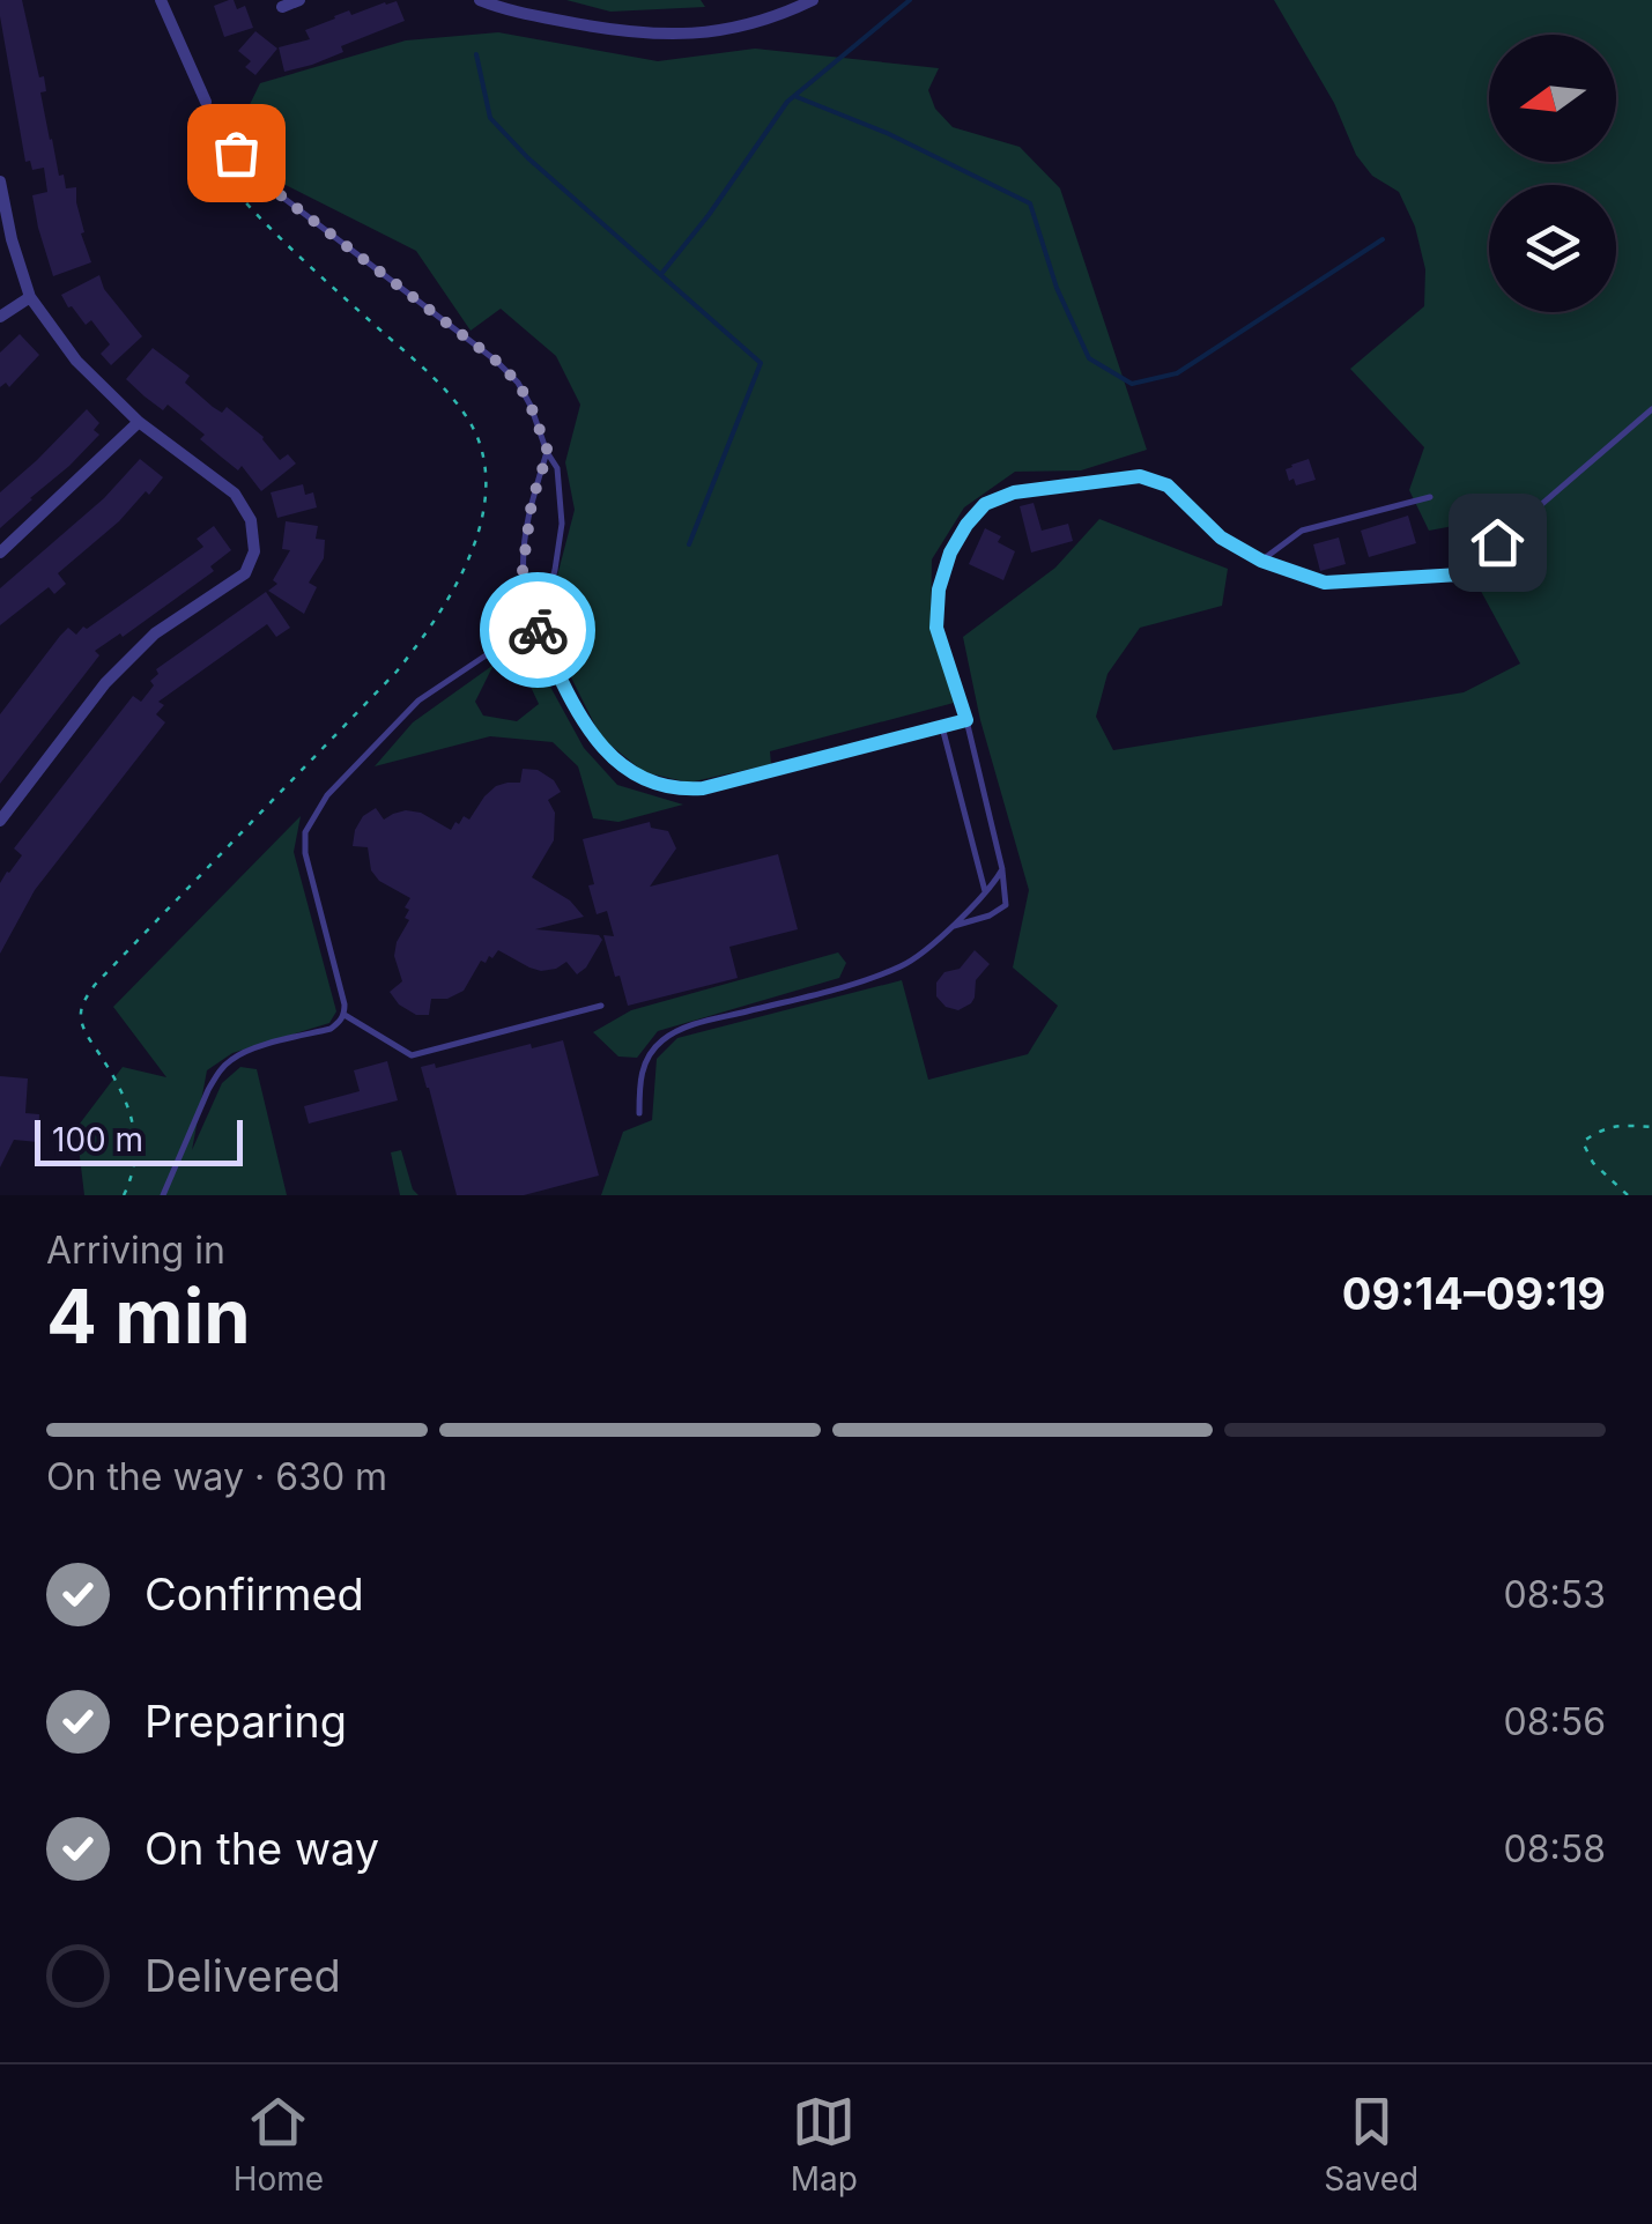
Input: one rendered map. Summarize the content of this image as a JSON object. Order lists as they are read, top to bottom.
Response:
{
  "scale_bar": "100 m",
  "north": "left",
  "page": {
    "scale": "100 m",
    "heading": ["4 min", "Arriving in", "09:14–09:19"],
    "bar": "On the way · 630 m",
    "list": [
      ["Confirmed", "08:53"],
      ["Preparing", "08:56"],
      ["On the way", "08:58"],
      "Delivered"
    ],
    "tabs": ["Home", "Map", "Saved"]
  }
}
